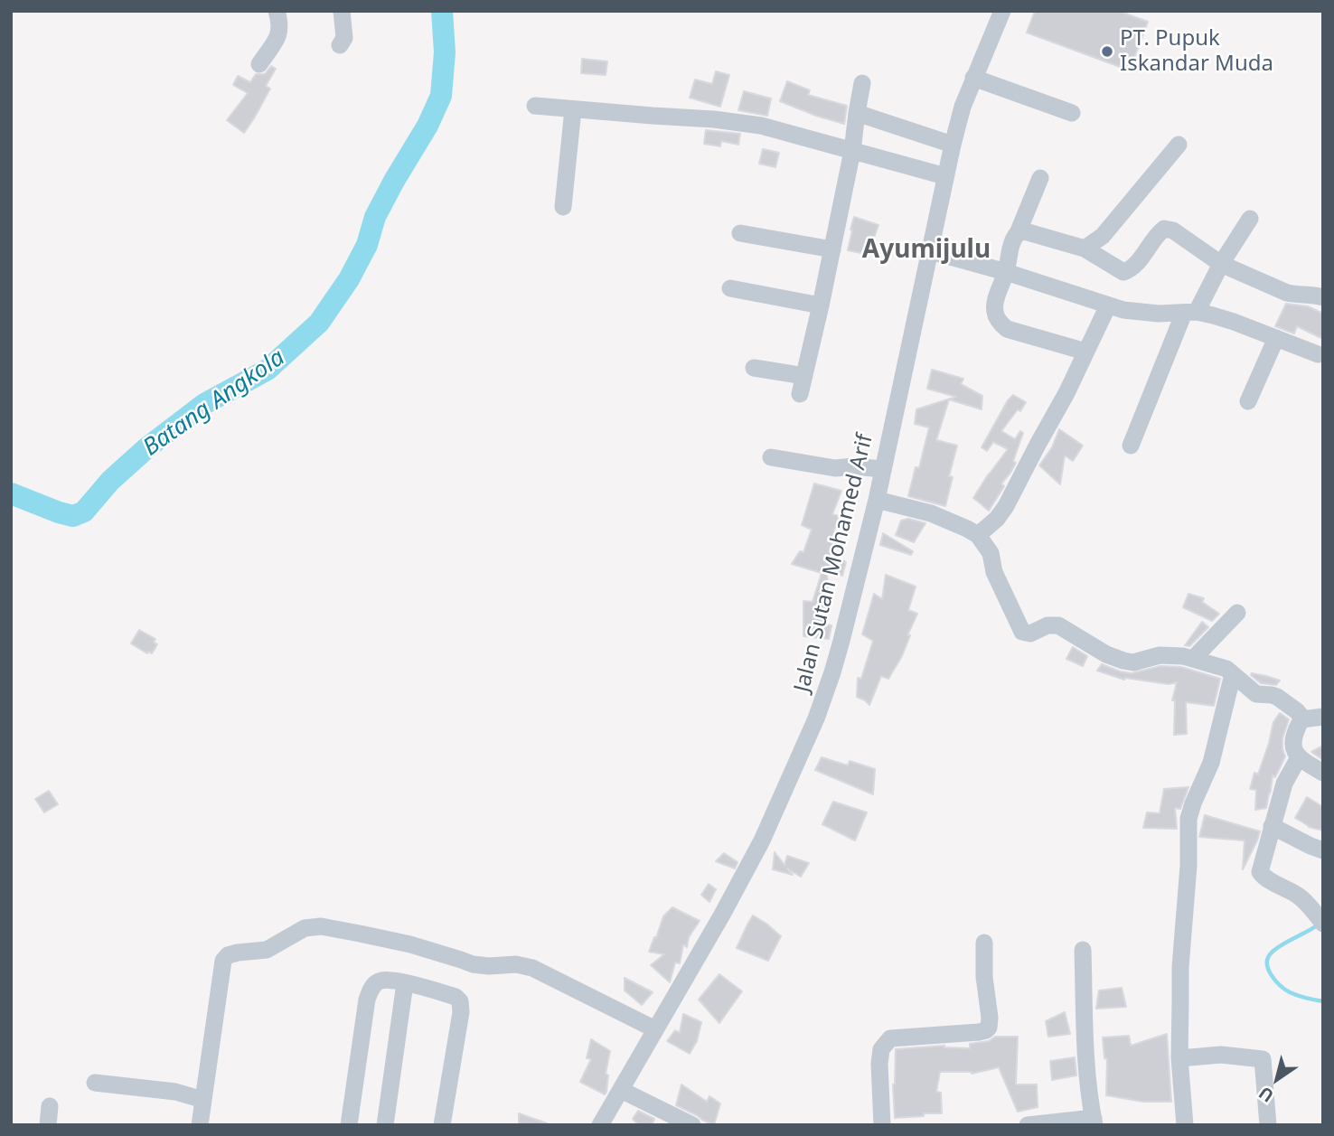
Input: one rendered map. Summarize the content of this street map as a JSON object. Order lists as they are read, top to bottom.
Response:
{
  "streets": {
    "street": ["Jalan Sutan Mohamed Arif"]
  },
  "districts": ["Ayumijulu"],
  "water": ["Batang Angkola"],
  "places": ["PT. Pupuk Iskandar Muda"],
  "north": "bottom left"
}
